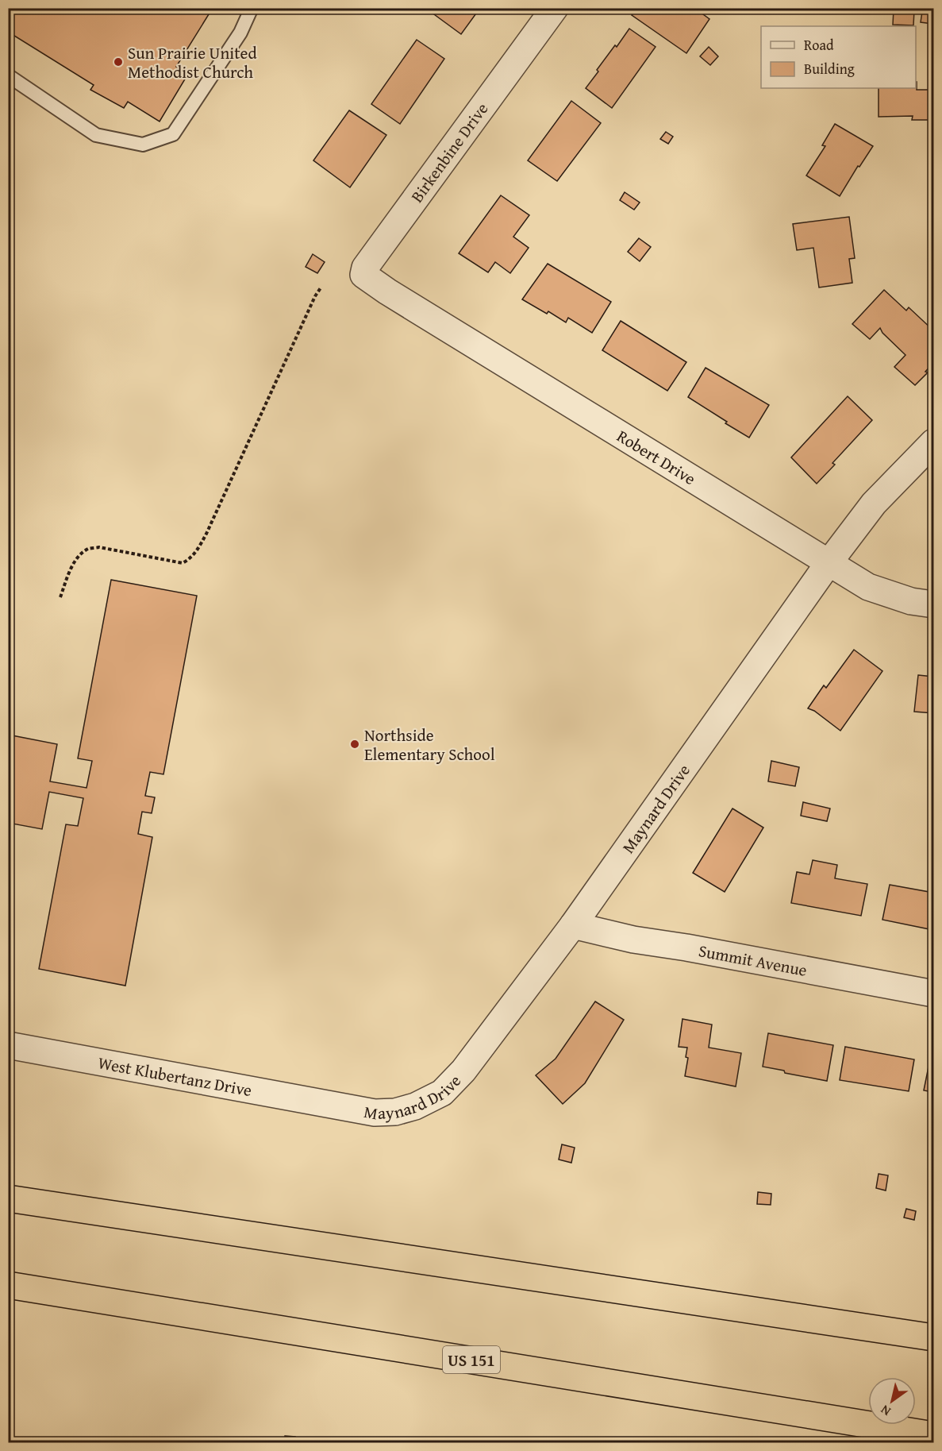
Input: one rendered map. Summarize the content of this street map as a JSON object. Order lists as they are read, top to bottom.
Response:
{
  "streets": {
    "highway": ["US 151"],
    "street": [
      "Birkenbine Drive",
      "Robert Drive",
      "Maynard Drive",
      "Summit Avenue",
      "West Klubertanz Drive"
    ]
  },
  "crossings": [
    ["Birkenbine Drive", "Robert Drive"],
    ["Robert Drive", "Maynard Drive"],
    ["Maynard Drive", "Summit Avenue"],
    ["Maynard Drive", "West Klubertanz Drive"]
  ],
  "places": ["Sun Prairie United Methodist Church", "Northside Elementary School"],
  "legend": ["Road", "Building"],
  "north": "bottom left"
}
